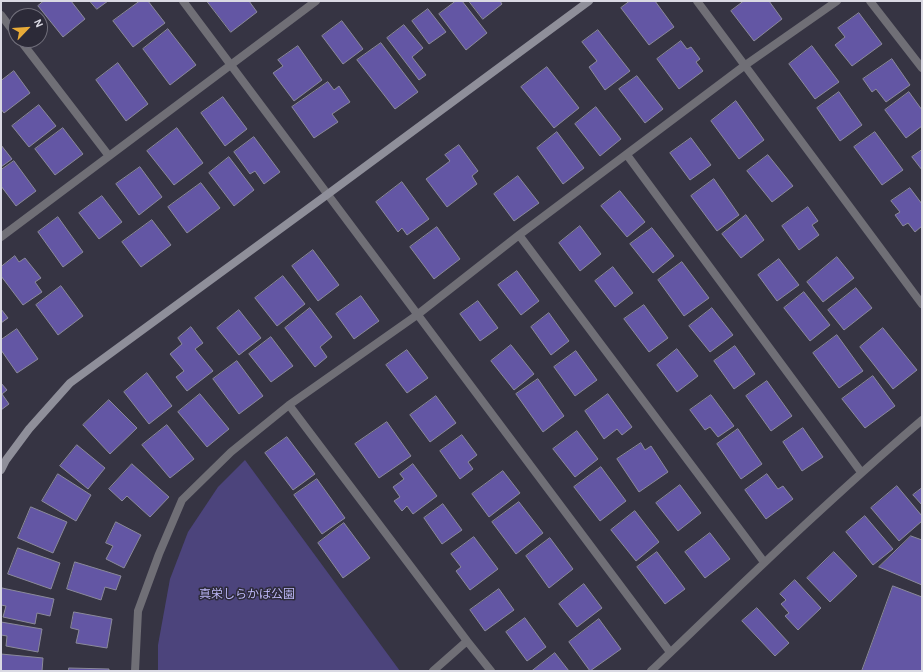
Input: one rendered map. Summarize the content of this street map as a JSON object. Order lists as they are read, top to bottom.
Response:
{
  "parks": ["真栄しらかば公園"],
  "north": "top right"
}
